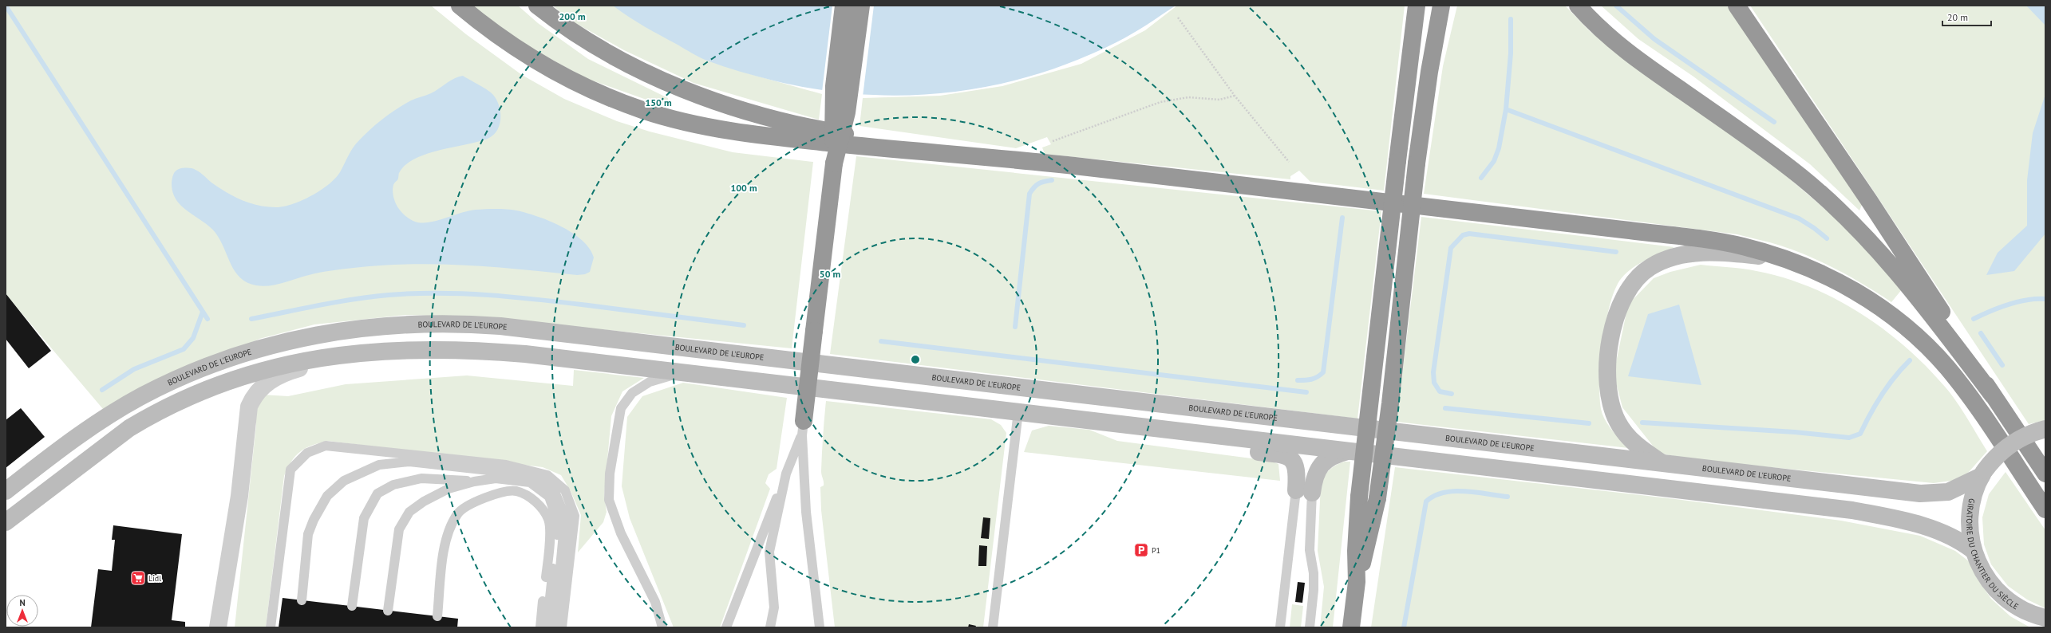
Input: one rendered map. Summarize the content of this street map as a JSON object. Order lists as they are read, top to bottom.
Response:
{
  "streets": {
    "main road": ["BOULEVARD DE L'EUROPE", "GIRATOIRE DU CHANTIER DU SIÈCLE"]
  },
  "crossings": [
    ["BOULEVARD DE L'EUROPE", "GIRATOIRE DU CHANTIER DU SIÈCLE"]
  ],
  "places": {
    "parking": ["P1"],
    "supermarket": ["Lidl"]
  },
  "scale_bar": "20 m",
  "north": "top",
  "rings": [
    "200 m",
    "150 m",
    "100 m",
    "50 m"
  ]
}
